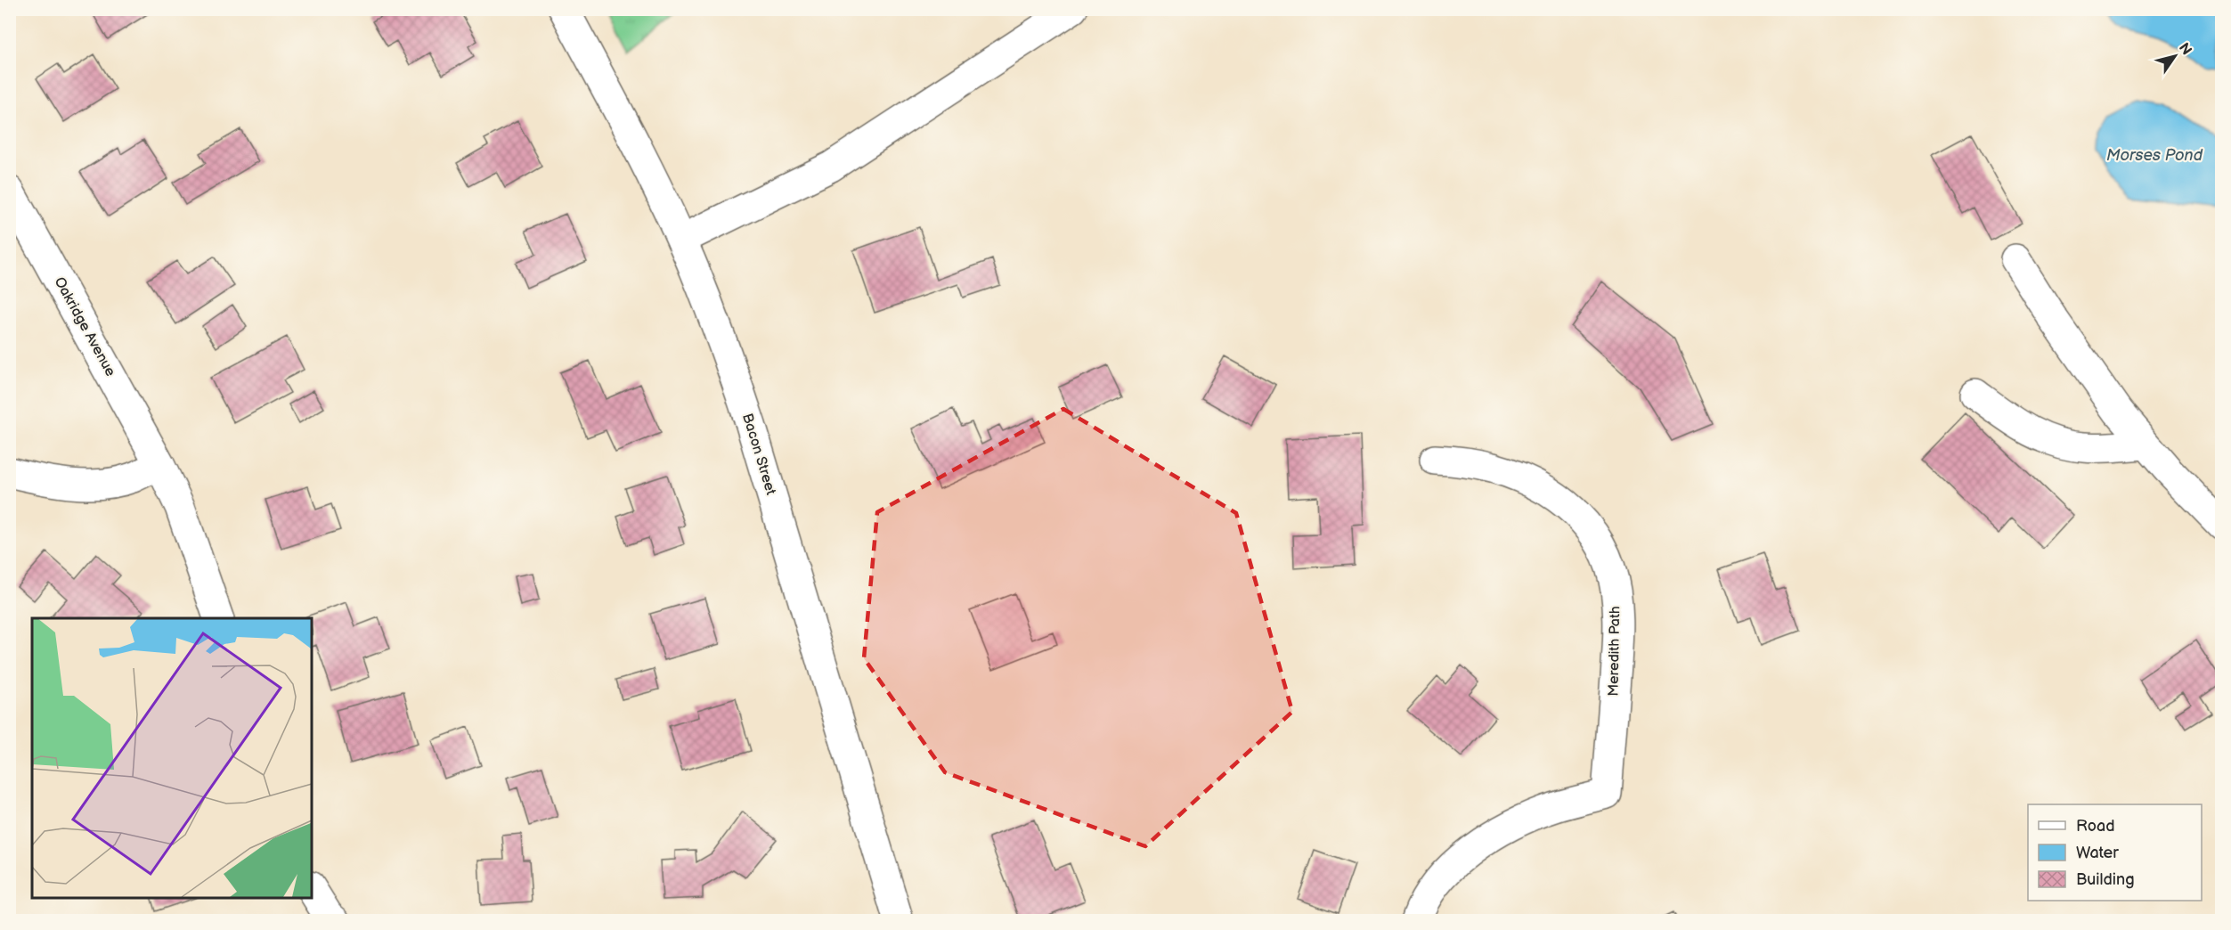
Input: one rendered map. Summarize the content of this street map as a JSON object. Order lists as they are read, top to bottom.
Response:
{
  "streets": {
    "street": ["Oakridge Avenue", "Bacon Street", "Meredith Path"]
  },
  "water": ["Morses Pond"],
  "legend": ["Road", "Water", "Building"],
  "north": "top right"
}
